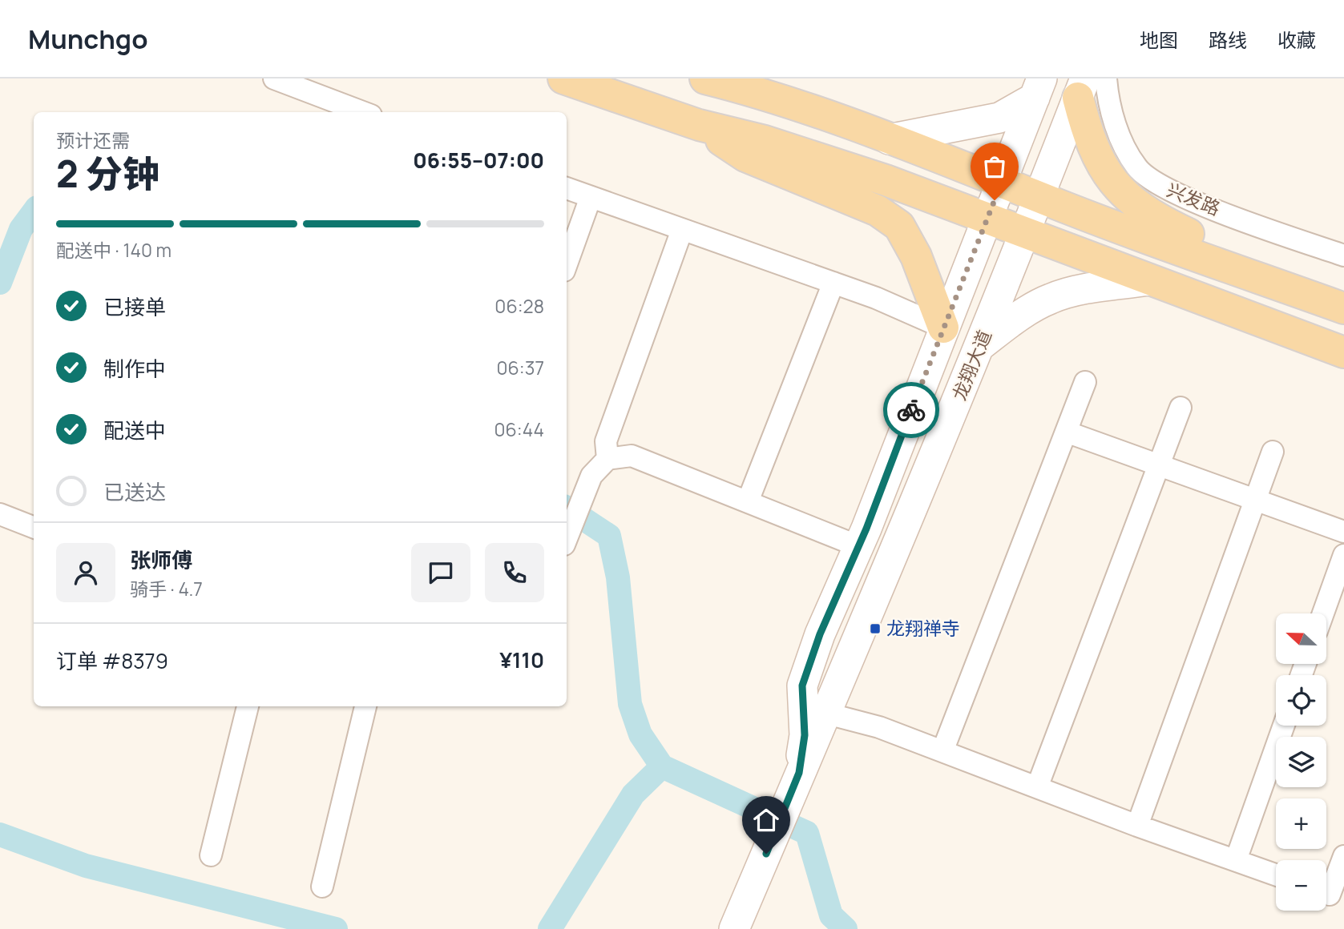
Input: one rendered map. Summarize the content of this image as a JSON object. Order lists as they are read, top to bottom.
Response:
{
  "streets": {
    "main road": ["龙翔大道"],
    "street": ["兴发路"]
  },
  "places": {
    "transit": ["龙翔禅寺"]
  },
  "north": "left",
  "page": {
    "header": "Munchgo",
    "nav": ["地图", "路线", "收藏"],
    "heading": ["2 分钟", "预计还需", "06:55–07:00"],
    "panel": [
      "张师傅",
      "骑手 · 4.7",
      "订单 #8379",
      "¥110"
    ],
    "bar": "配送中 · 140 m",
    "list": [
      ["已接单", "06:28"],
      ["制作中", "06:37"],
      ["配送中", "06:44"],
      "已送达"
    ],
    "map_buttons": ["+", "−"]
  }
}
